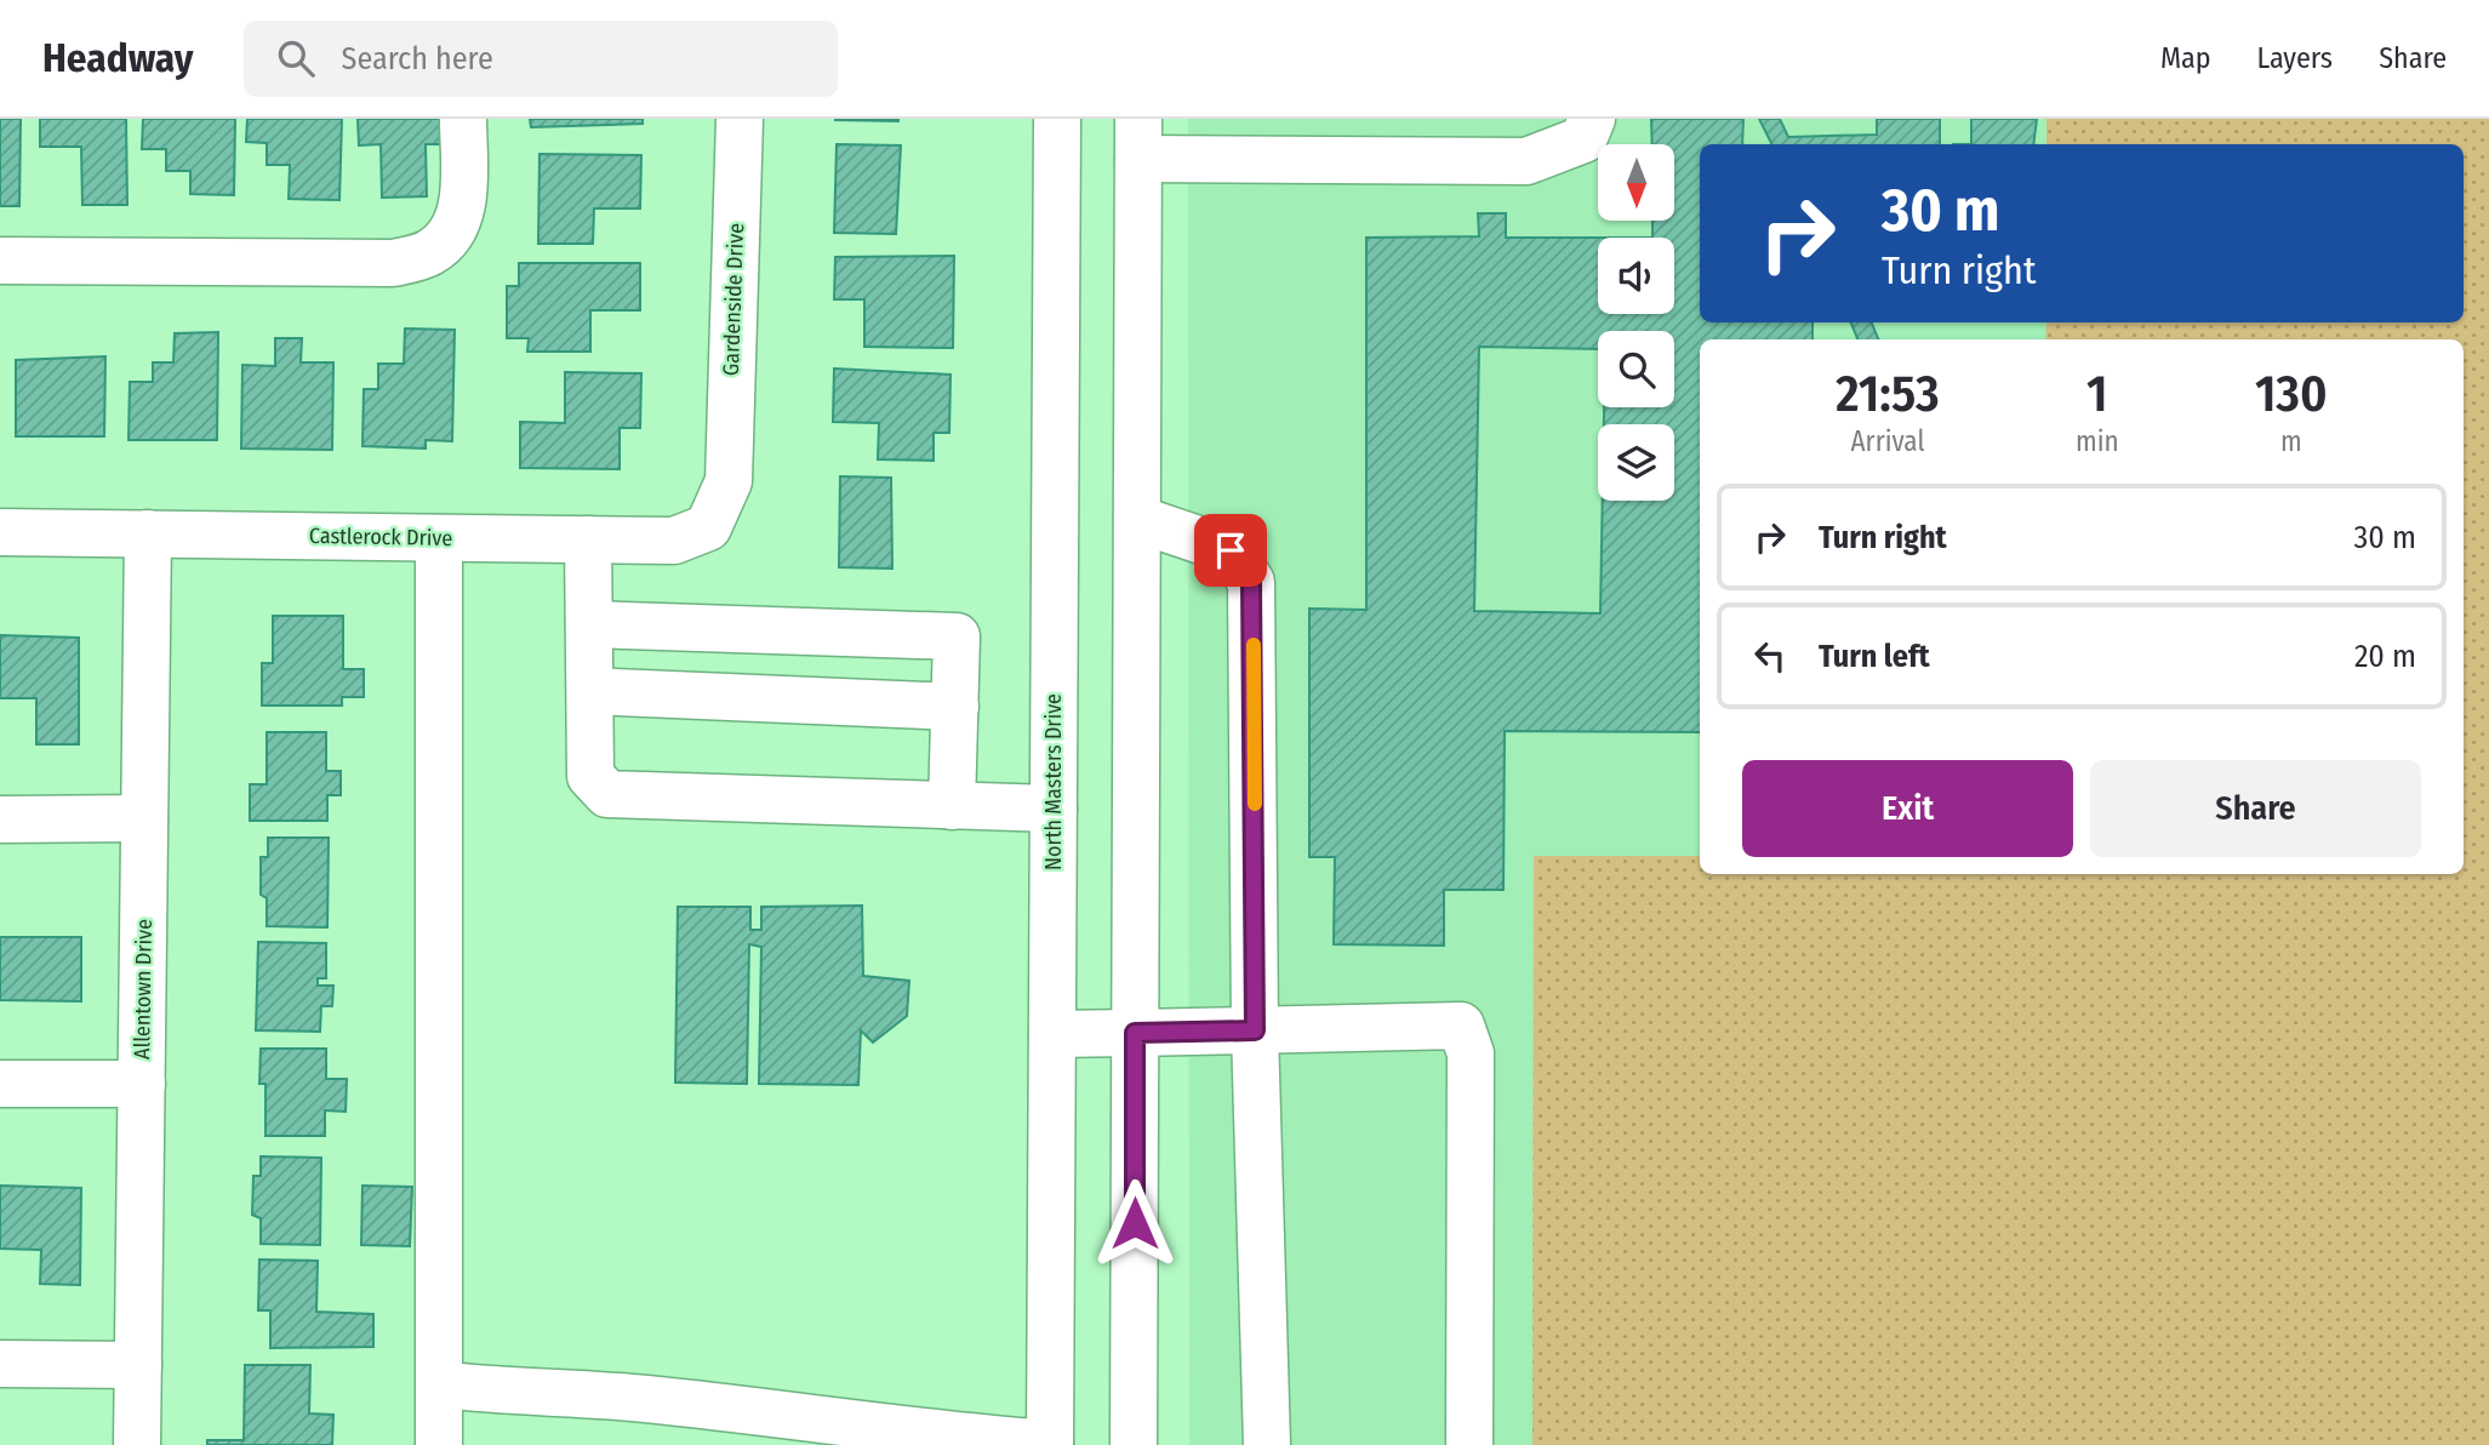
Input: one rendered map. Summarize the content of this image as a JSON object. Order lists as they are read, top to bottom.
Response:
{
  "streets": {
    "main road": [
      "Gardenside Drive",
      "Castlerock Drive",
      "North Masters Drive",
      "Allentown Drive"
    ]
  },
  "crossings": [
    ["Gardenside Drive", "Castlerock Drive"],
    ["Castlerock Drive", "Allentown Drive"]
  ],
  "north": "bottom",
  "page": {
    "header": "Headway",
    "search": "Search here",
    "nav": ["Map", "Layers", "Share"],
    "turn": ["30 m", "Turn right"],
    "eta": [
      "21:53",
      "Arrival",
      "1",
      "min",
      "130",
      "m"
    ],
    "list": [
      {
        "name": "Turn right",
        "value": "30 m"
      },
      {
        "name": "Turn left",
        "value": "20 m"
      }
    ],
    "buttons": ["Exit", "Share"]
  }
}
